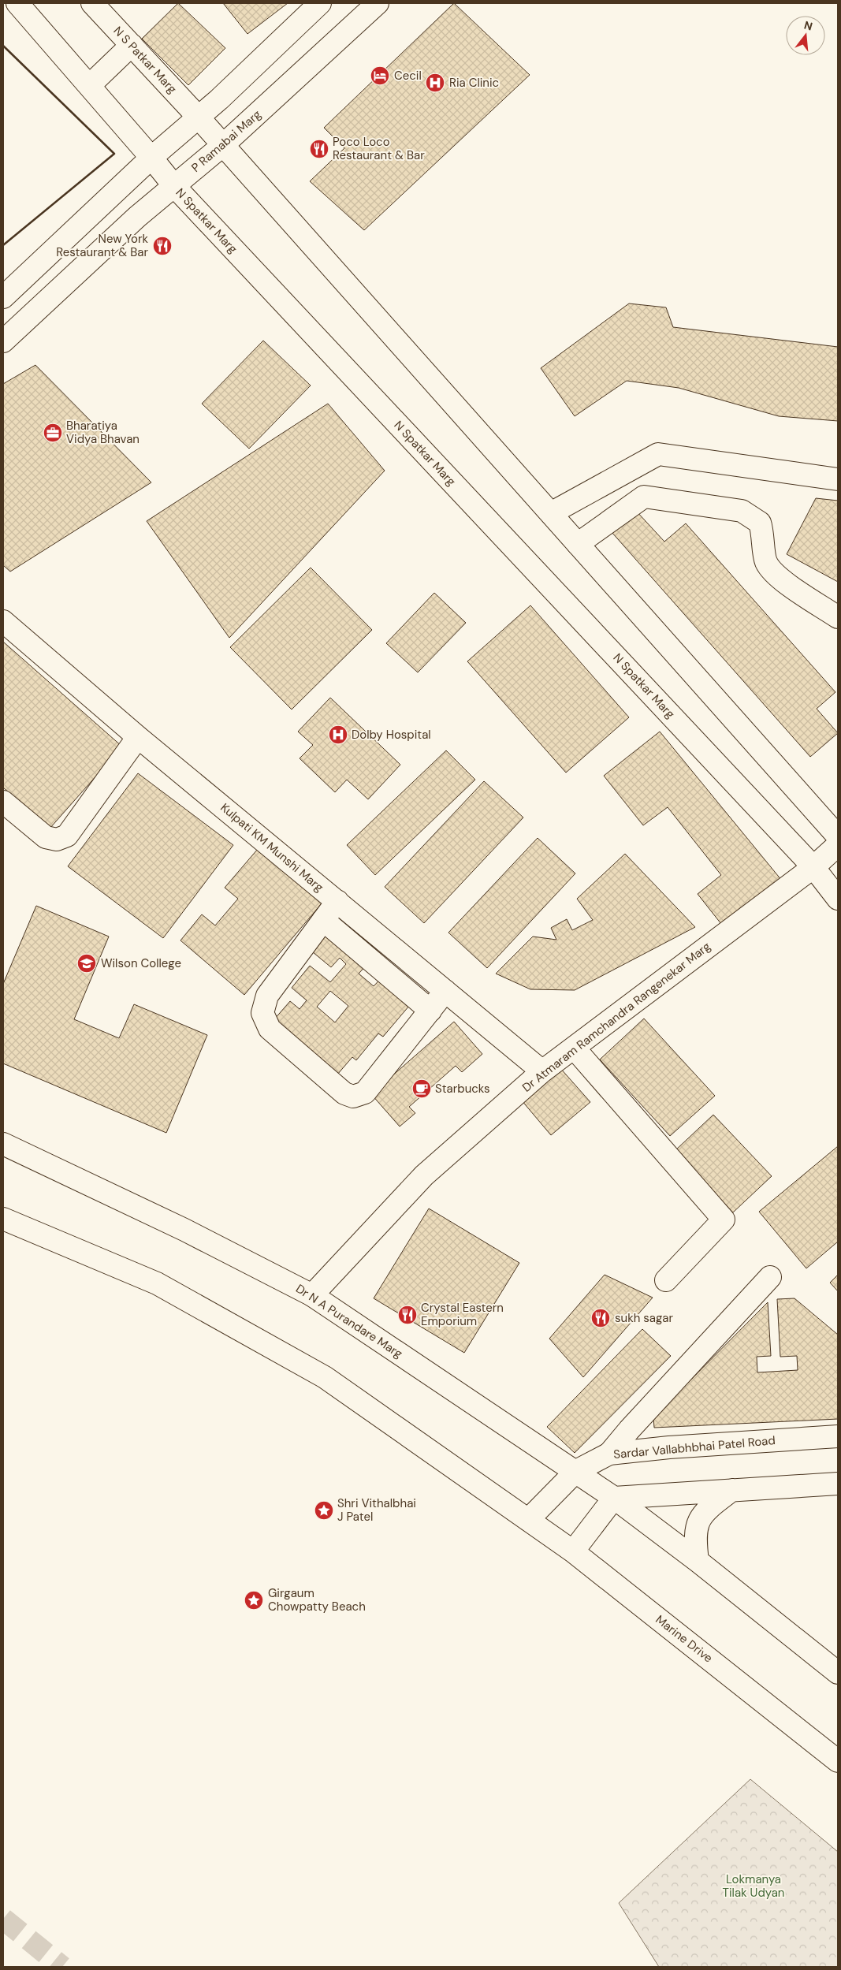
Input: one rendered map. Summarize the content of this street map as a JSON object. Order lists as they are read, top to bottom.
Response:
{
  "streets": {
    "main road": [
      "N S Patkar Marg",
      "P Ramabai Marg",
      "N Spatkar Marg",
      "Kulpati KM Munshi Marg",
      "Dr Atmaram Ramchandra Rangenekar Marg",
      "Dr N A Purandare Marg",
      "Sardar Vallabhbhai Patel Road",
      "Marine Drive"
    ]
  },
  "crossings": [
    ["P Ramabai Marg", "N Spatkar Marg"],
    ["N Spatkar Marg", "Dr Atmaram Ramchandra Rangenekar Marg"],
    ["Kulpati KM Munshi Marg", "Dr Atmaram Ramchandra Rangenekar Marg"],
    ["Dr Atmaram Ramchandra Rangenekar Marg", "Dr N A Purandare Marg"],
    ["Dr N A Purandare Marg", "Sardar Vallabhbhai Patel Road"],
    ["Sardar Vallabhbhai Patel Road", "Marine Drive"]
  ],
  "parks": ["Lokmanya Tilak Udyan"],
  "places": {
    "hotel": ["Cecil"],
    "hospital": ["Ria Clinic", "Dolby Hospital"],
    "restaurant": [
      "Poco Loco Restaurant & Bar",
      "New York Restaurant & Bar",
      "Crystal Eastern Emporium",
      "sukh sagar"
    ],
    "office": ["Bharatiya Vidya Bhavan"],
    "school or university": ["Wilson College"],
    "cafe": ["Starbucks"],
    "place": ["Shri Vithalbhai J Patel", "Girgaum Chowpatty Beach"]
  },
  "north": "top"
}
